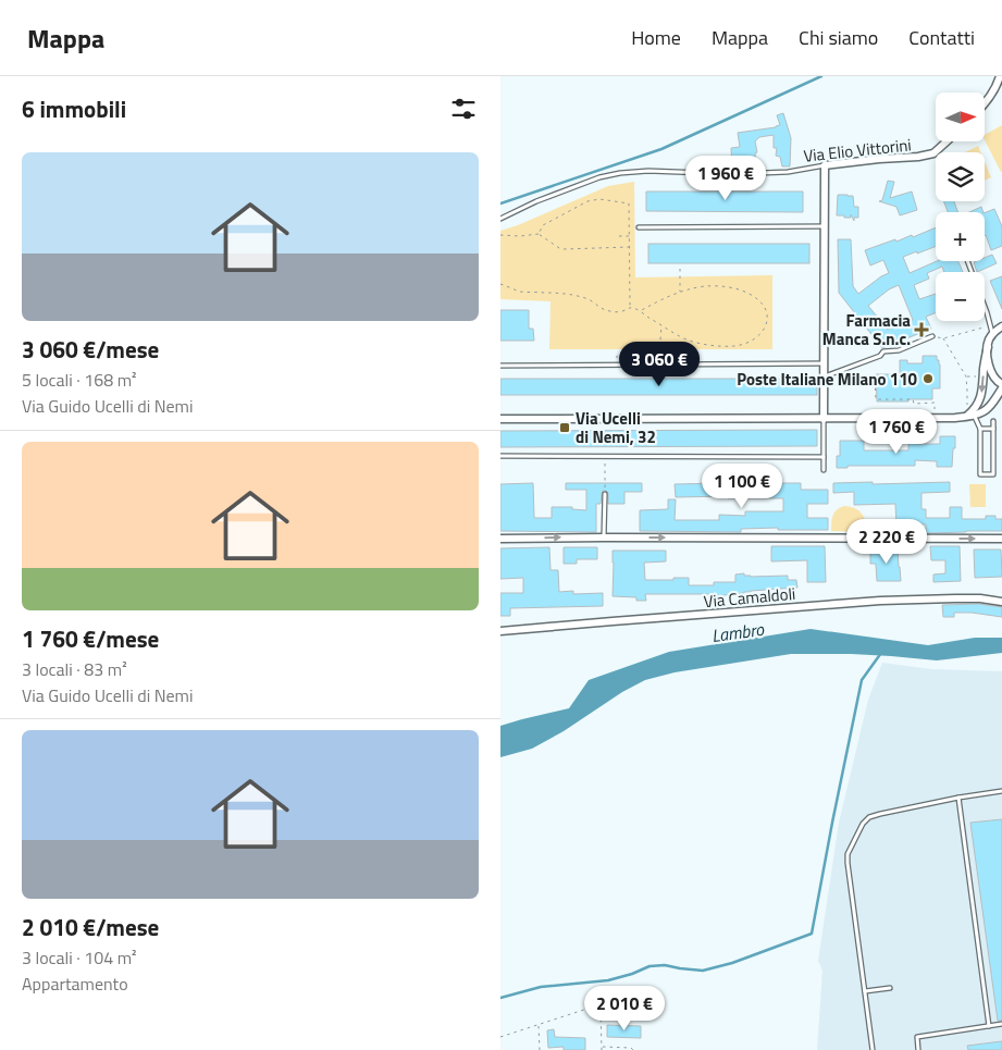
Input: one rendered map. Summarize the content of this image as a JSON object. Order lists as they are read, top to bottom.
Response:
{
  "streets": {
    "street": ["Via Elio Vittorini", "Via Camaldoli"]
  },
  "water": ["Lambro"],
  "places": {
    "health": ["Farmacia Manca S.n.c."],
    "other": ["Poste Italiane Milano 110"],
    "transit": ["Via Ucelli di Nemi, 32"]
  },
  "north": "right",
  "page": {
    "header": "Mappa",
    "nav": [
      "Home",
      "Mappa",
      "Chi siamo",
      "Contatti"
    ],
    "heading": "6 immobili",
    "map_buttons": ["+", "−"],
    "list": [
      {
        "name": "3 060 €/mese",
        "note": "5 locali · 168 m² · Via Guido Ucelli di Nemi"
      },
      {
        "name": "1 760 €/mese",
        "note": "3 locali · 83 m² · Via Guido Ucelli di Nemi"
      },
      {
        "name": "2 010 €/mese",
        "note": "3 locali · 104 m² · Appartamento"
      }
    ],
    "price": [
      "1 960 €",
      "3 060 €",
      "1 760 €",
      "1 100 €",
      "2 220 €",
      "2 010 €"
    ]
  }
}
